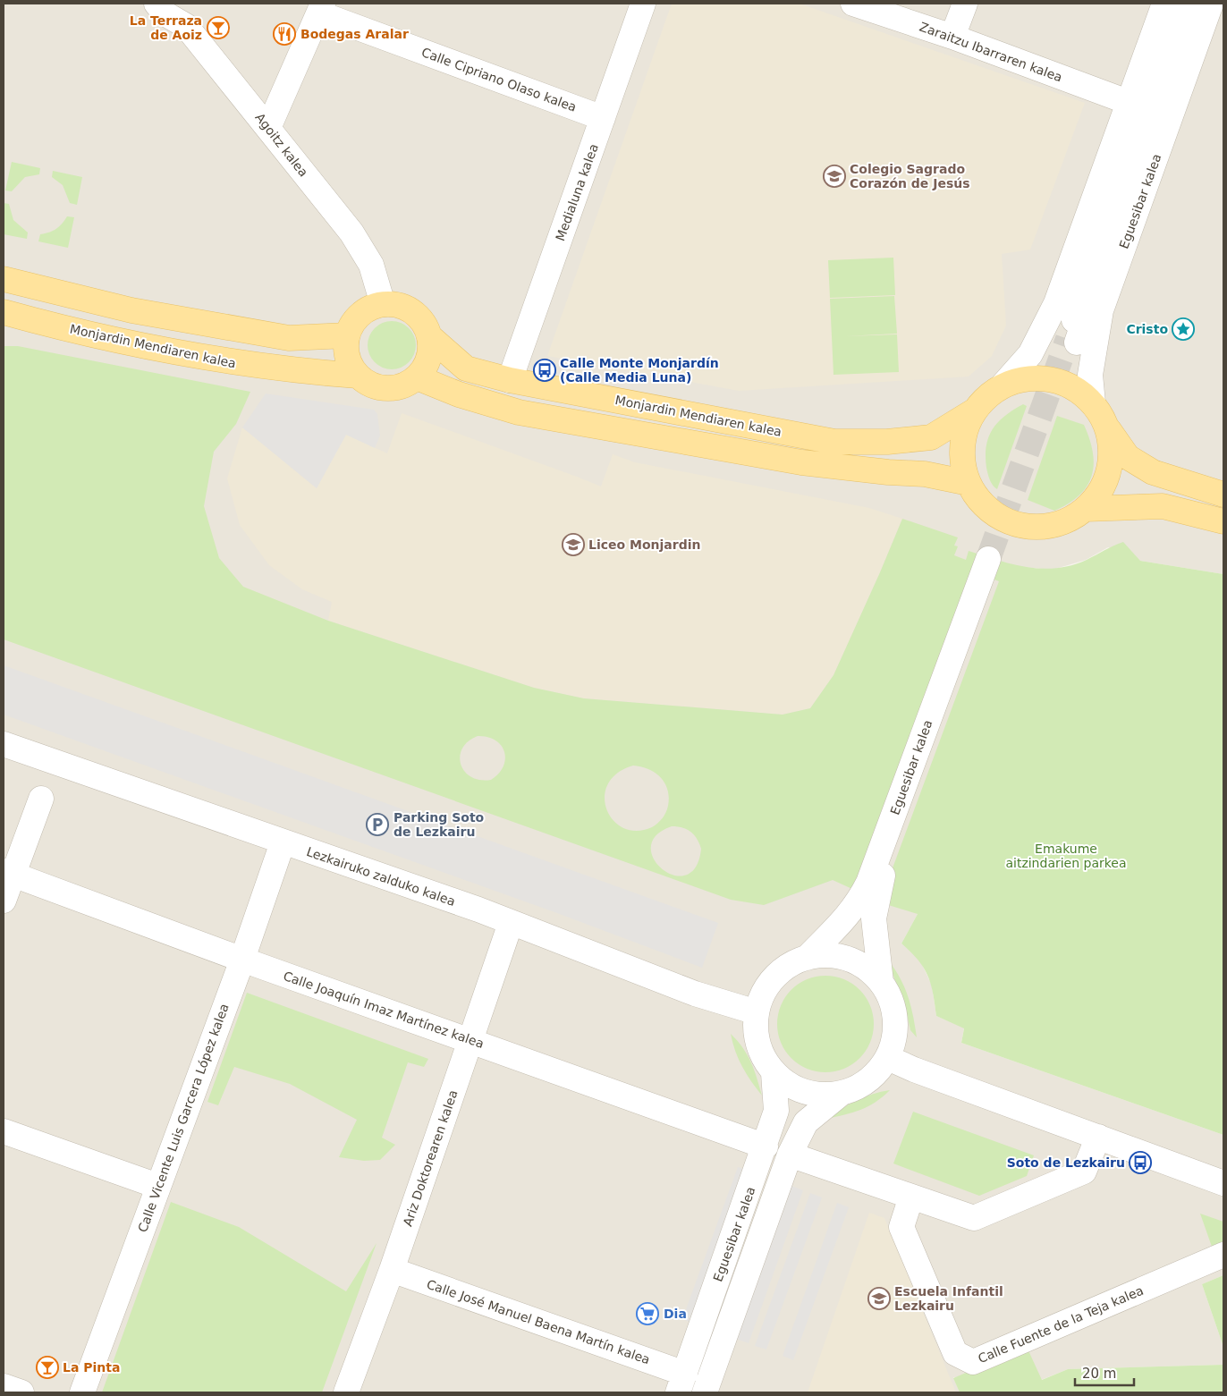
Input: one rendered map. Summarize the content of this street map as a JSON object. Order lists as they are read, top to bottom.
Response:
{
  "streets": {
    "main road": ["Monjardin Mendiaren kalea"],
    "street": [
      "Zaraitzu Ibarraren kalea",
      "Calle Cipriano Olaso kalea",
      "Agoitz kalea",
      "Medialuna kalea",
      "Eguesibar kalea",
      "Lezkairuko zalduko kalea",
      "Calle Joaquín Imaz Martínez kalea",
      "Calle Vicente Luis Garcera López kalea",
      "Ariz Doktorearen kalea",
      "Calle José Manuel Baena Martín kalea",
      "Calle Fuente de la Teja kalea"
    ]
  },
  "crossings": [
    ["Calle Cipriano Olaso kalea", "Medialuna kalea"],
    ["Agoitz kalea", "Monjardin Mendiaren kalea"],
    ["Medialuna kalea", "Monjardin Mendiaren kalea"],
    ["Eguesibar kalea", "Monjardin Mendiaren kalea"],
    ["Eguesibar kalea", "Lezkairuko zalduko kalea"],
    ["Eguesibar kalea", "Calle Joaquín Imaz Martínez kalea"],
    ["Eguesibar kalea", "Calle José Manuel Baena Martín kalea"],
    ["Lezkairuko zalduko kalea", "Calle Vicente Luis Garcera López kalea"],
    ["Lezkairuko zalduko kalea", "Ariz Doktorearen kalea"],
    ["Calle Joaquín Imaz Martínez kalea", "Calle Vicente Luis Garcera López kalea"],
    ["Calle Joaquín Imaz Martínez kalea", "Ariz Doktorearen kalea"],
    ["Ariz Doktorearen kalea", "Calle José Manuel Baena Martín kalea"]
  ],
  "parks": ["Emakume aitzindarien parkea"],
  "places": {
    "bar": ["La Terraza de Aoiz", "La Pinta"],
    "restaurant": ["Bodegas Aralar"],
    "school or university": ["Colegio Sagrado Corazón de Jesús", "Liceo Monjardin", "Escuela Infantil Lezkairu"],
    "place": ["Cristo"],
    "bus stop": ["Calle Monte Monjardín (Calle Media Luna)", "Soto de Lezkairu"],
    "parking": ["Parking Soto de Lezkairu"],
    "supermarket": ["Dia"]
  },
  "scale_bar": "20 m"
}
